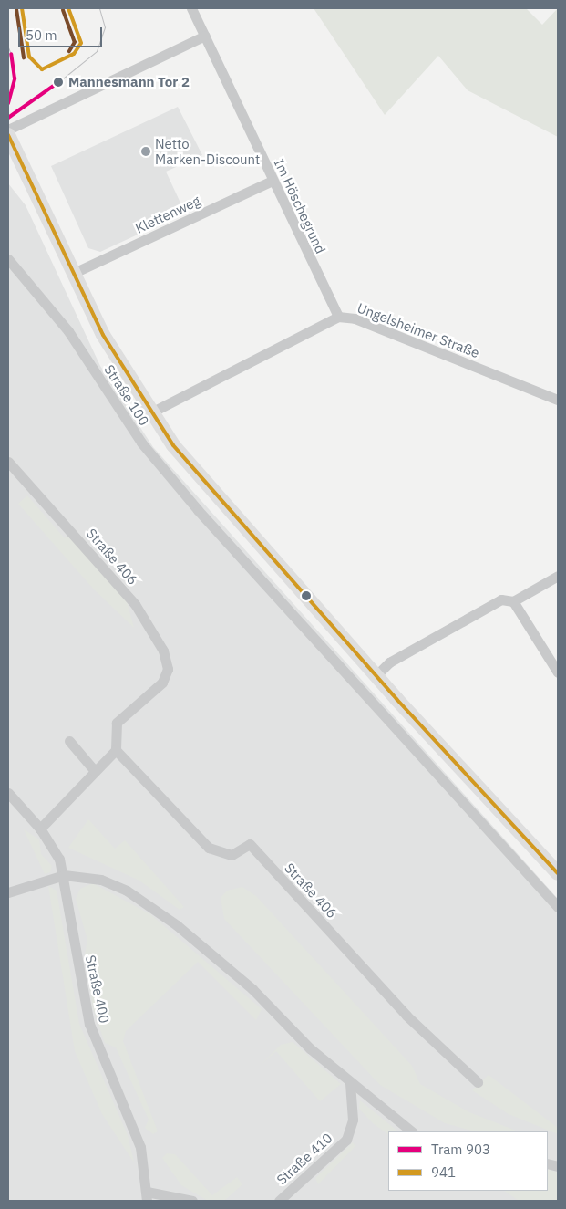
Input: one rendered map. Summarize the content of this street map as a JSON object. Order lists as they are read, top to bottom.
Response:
{
  "streets": {
    "street": [
      "Im Höschegrund",
      "Klettenweg",
      "Ungelsheimer Straße",
      "Straße 100",
      "Straße 406",
      "Straße 400",
      "Straße 410"
    ]
  },
  "crossings": [
    ["Im Höschegrund", "Klettenweg"],
    ["Im Höschegrund", "Ungelsheimer Straße"]
  ],
  "places": ["Mannesmann Tor 2", "Netto Marken-Discount"],
  "lines": ["transit line 941", "tram line 903"],
  "legend": ["Tram 903", "941"],
  "scale_bar": "50 m"
}
